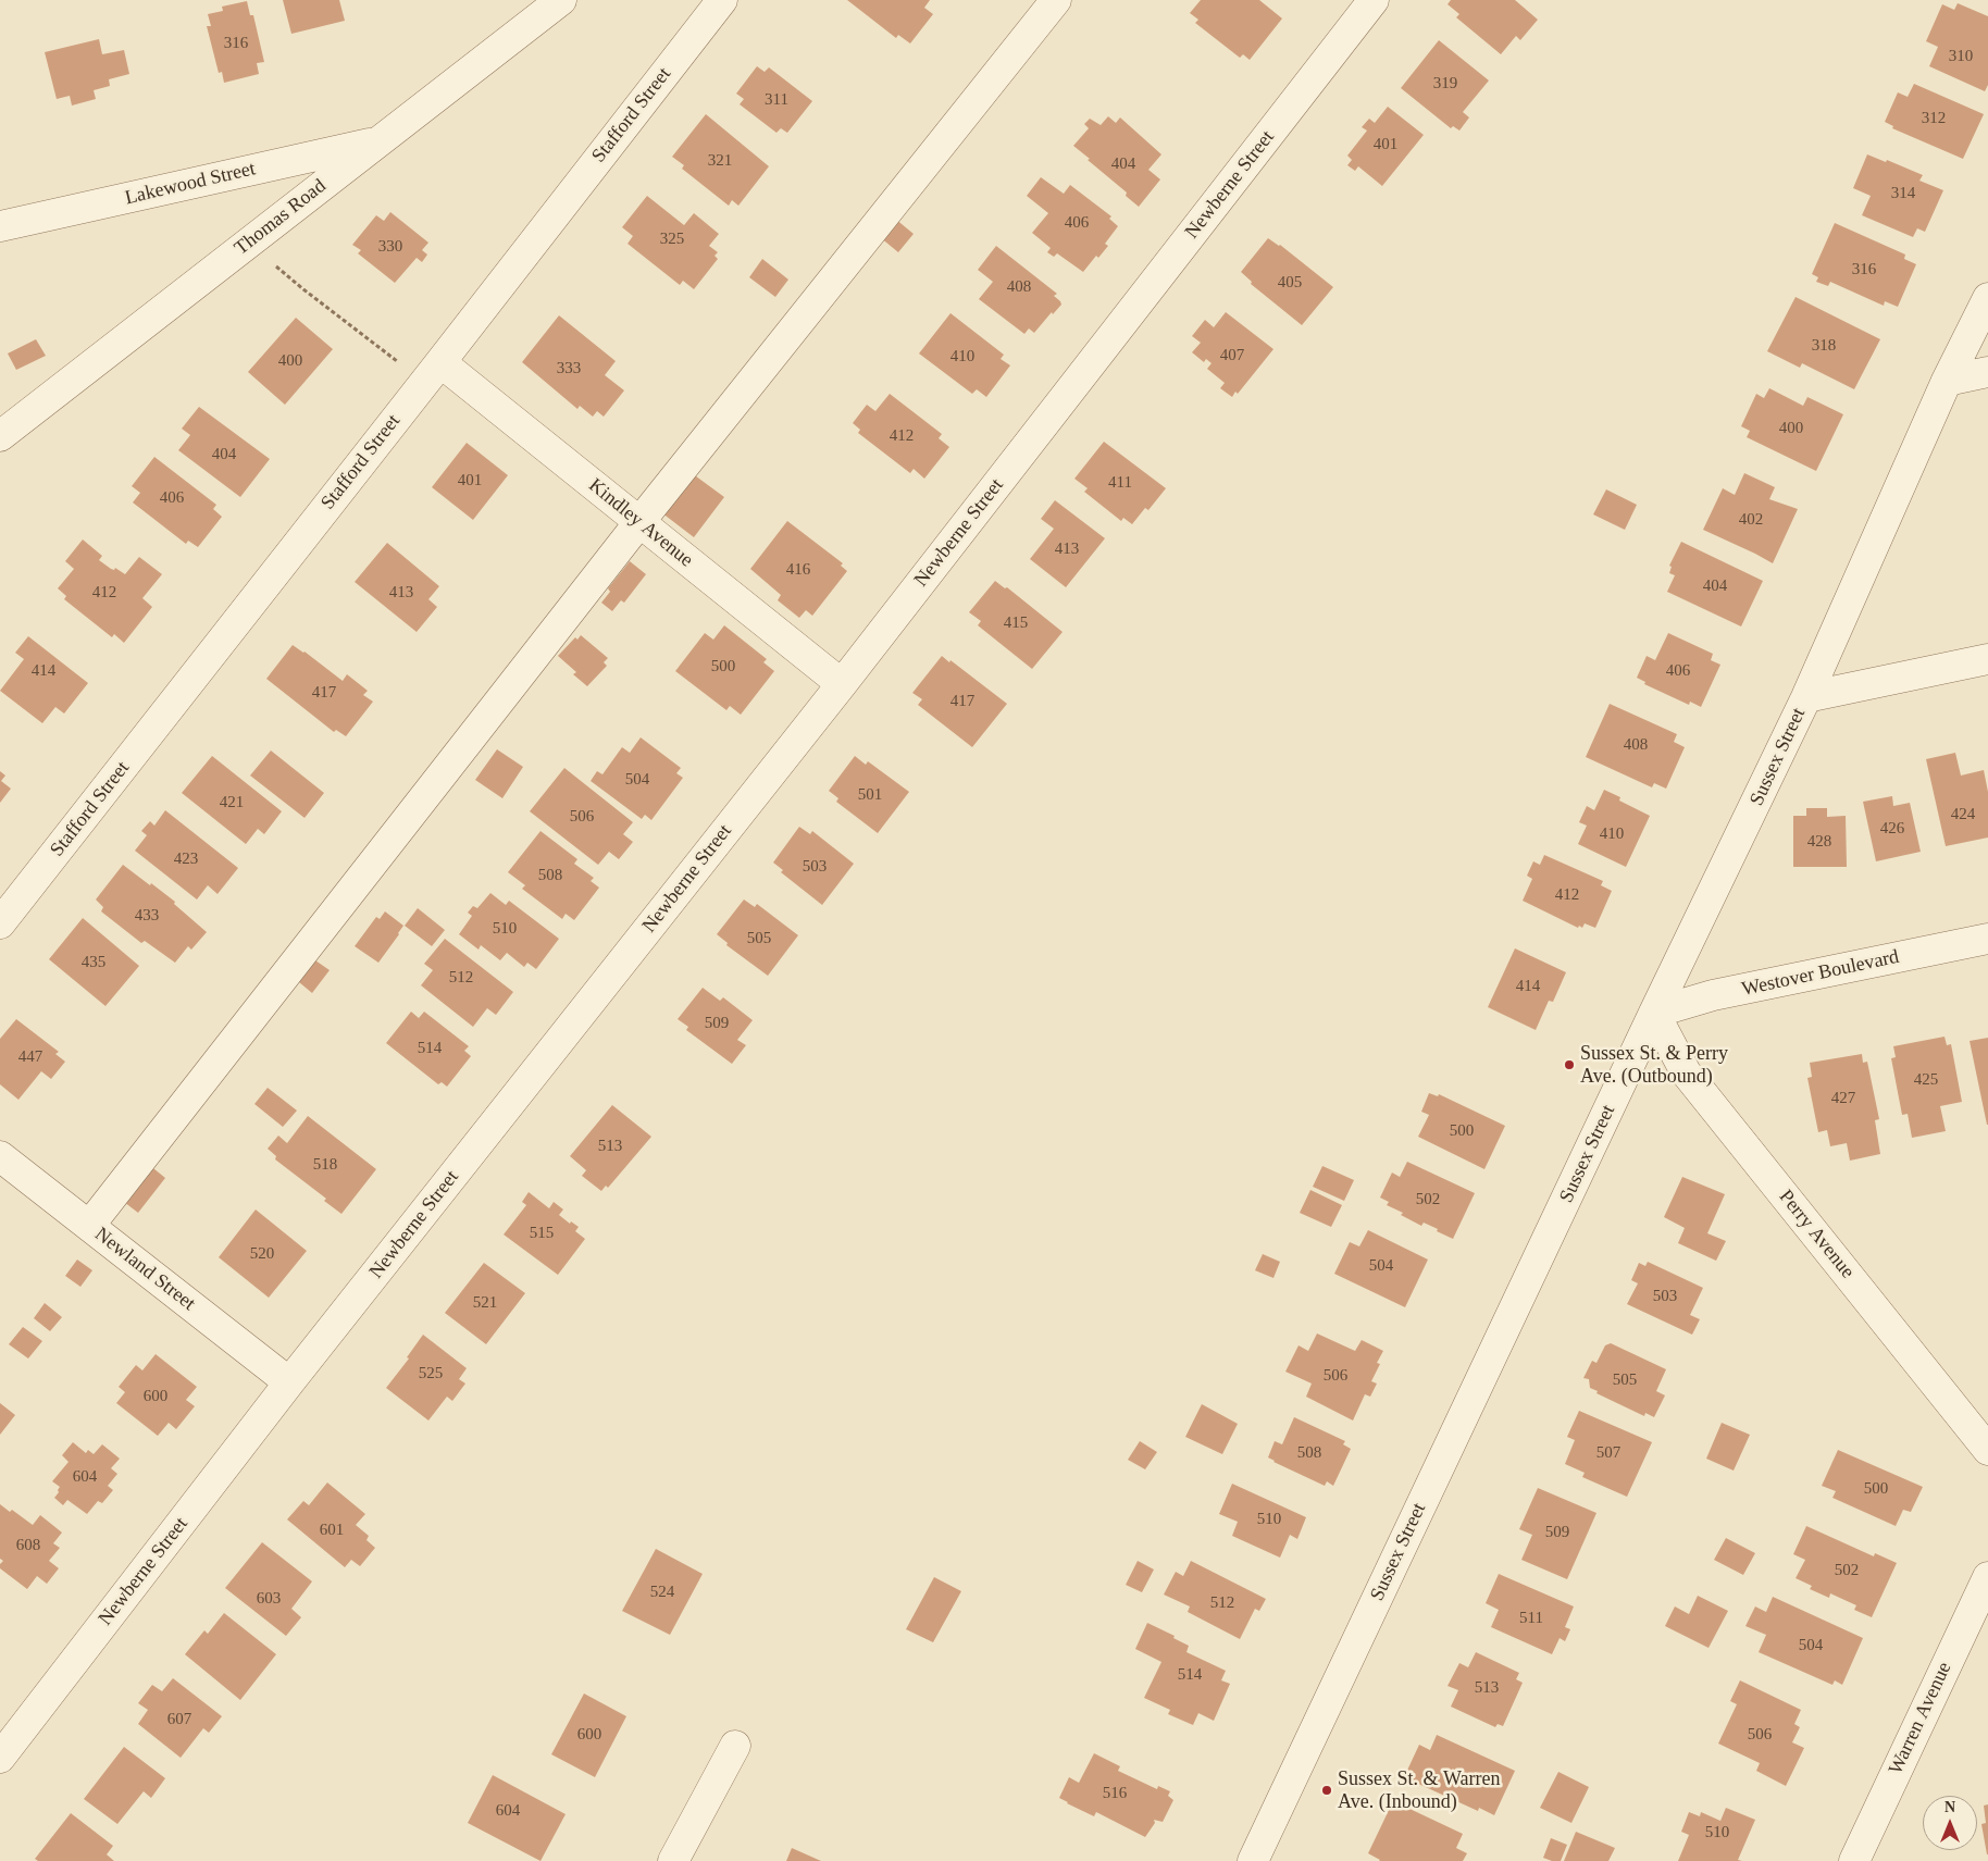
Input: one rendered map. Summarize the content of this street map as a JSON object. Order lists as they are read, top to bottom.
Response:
{
  "streets": {
    "street": [
      "Stafford Street",
      "Lakewood Street",
      "Newberne Street",
      "Thomas Road",
      "Kindley Avenue",
      "Sussex Street",
      "Westover Boulevard",
      "Perry Avenue",
      "Newland Street",
      "Warren Avenue"
    ]
  },
  "crossings": [
    ["Stafford Street", "Kindley Avenue"],
    ["Lakewood Street", "Thomas Road"],
    ["Newberne Street", "Kindley Avenue"],
    ["Newberne Street", "Newland Street"],
    ["Sussex Street", "Westover Boulevard"],
    ["Sussex Street", "Perry Avenue"],
    ["Westover Boulevard", "Perry Avenue"]
  ],
  "places": ["Sussex St. & Perry Ave. (Outbound)", "Sussex St. & Warren Ave. (Inbound)"],
  "house_numbers": [
    "316",
    "310",
    "319",
    "311",
    "312",
    "401",
    "321",
    "404",
    "314",
    "406",
    "325",
    "330",
    "316",
    "405",
    "408",
    "318",
    "407",
    "410",
    "400",
    "333",
    "400",
    "412",
    "404",
    "401",
    "411",
    "406",
    "402",
    "413",
    "416",
    "404",
    "412",
    "413",
    "415",
    "500",
    "414",
    "406",
    "417",
    "417",
    "408",
    "504",
    "501",
    "421",
    "424",
    "506",
    "426",
    "410",
    "428",
    "423",
    "503",
    "508",
    "412",
    "433",
    "510",
    "505",
    "435",
    "512",
    "414",
    "509",
    "514",
    "447",
    "425",
    "427",
    "500",
    "513",
    "518",
    "502",
    "515",
    "520",
    "504",
    "503",
    "521",
    "525",
    "506",
    "505",
    "600",
    "508",
    "507",
    "604",
    "500",
    "510",
    "601",
    "509",
    "608",
    "502",
    "524",
    "603",
    "512",
    "511",
    "504",
    "514",
    "513",
    "607",
    "600",
    "506",
    "516",
    "604",
    "510"
  ],
  "north": "top"
}
